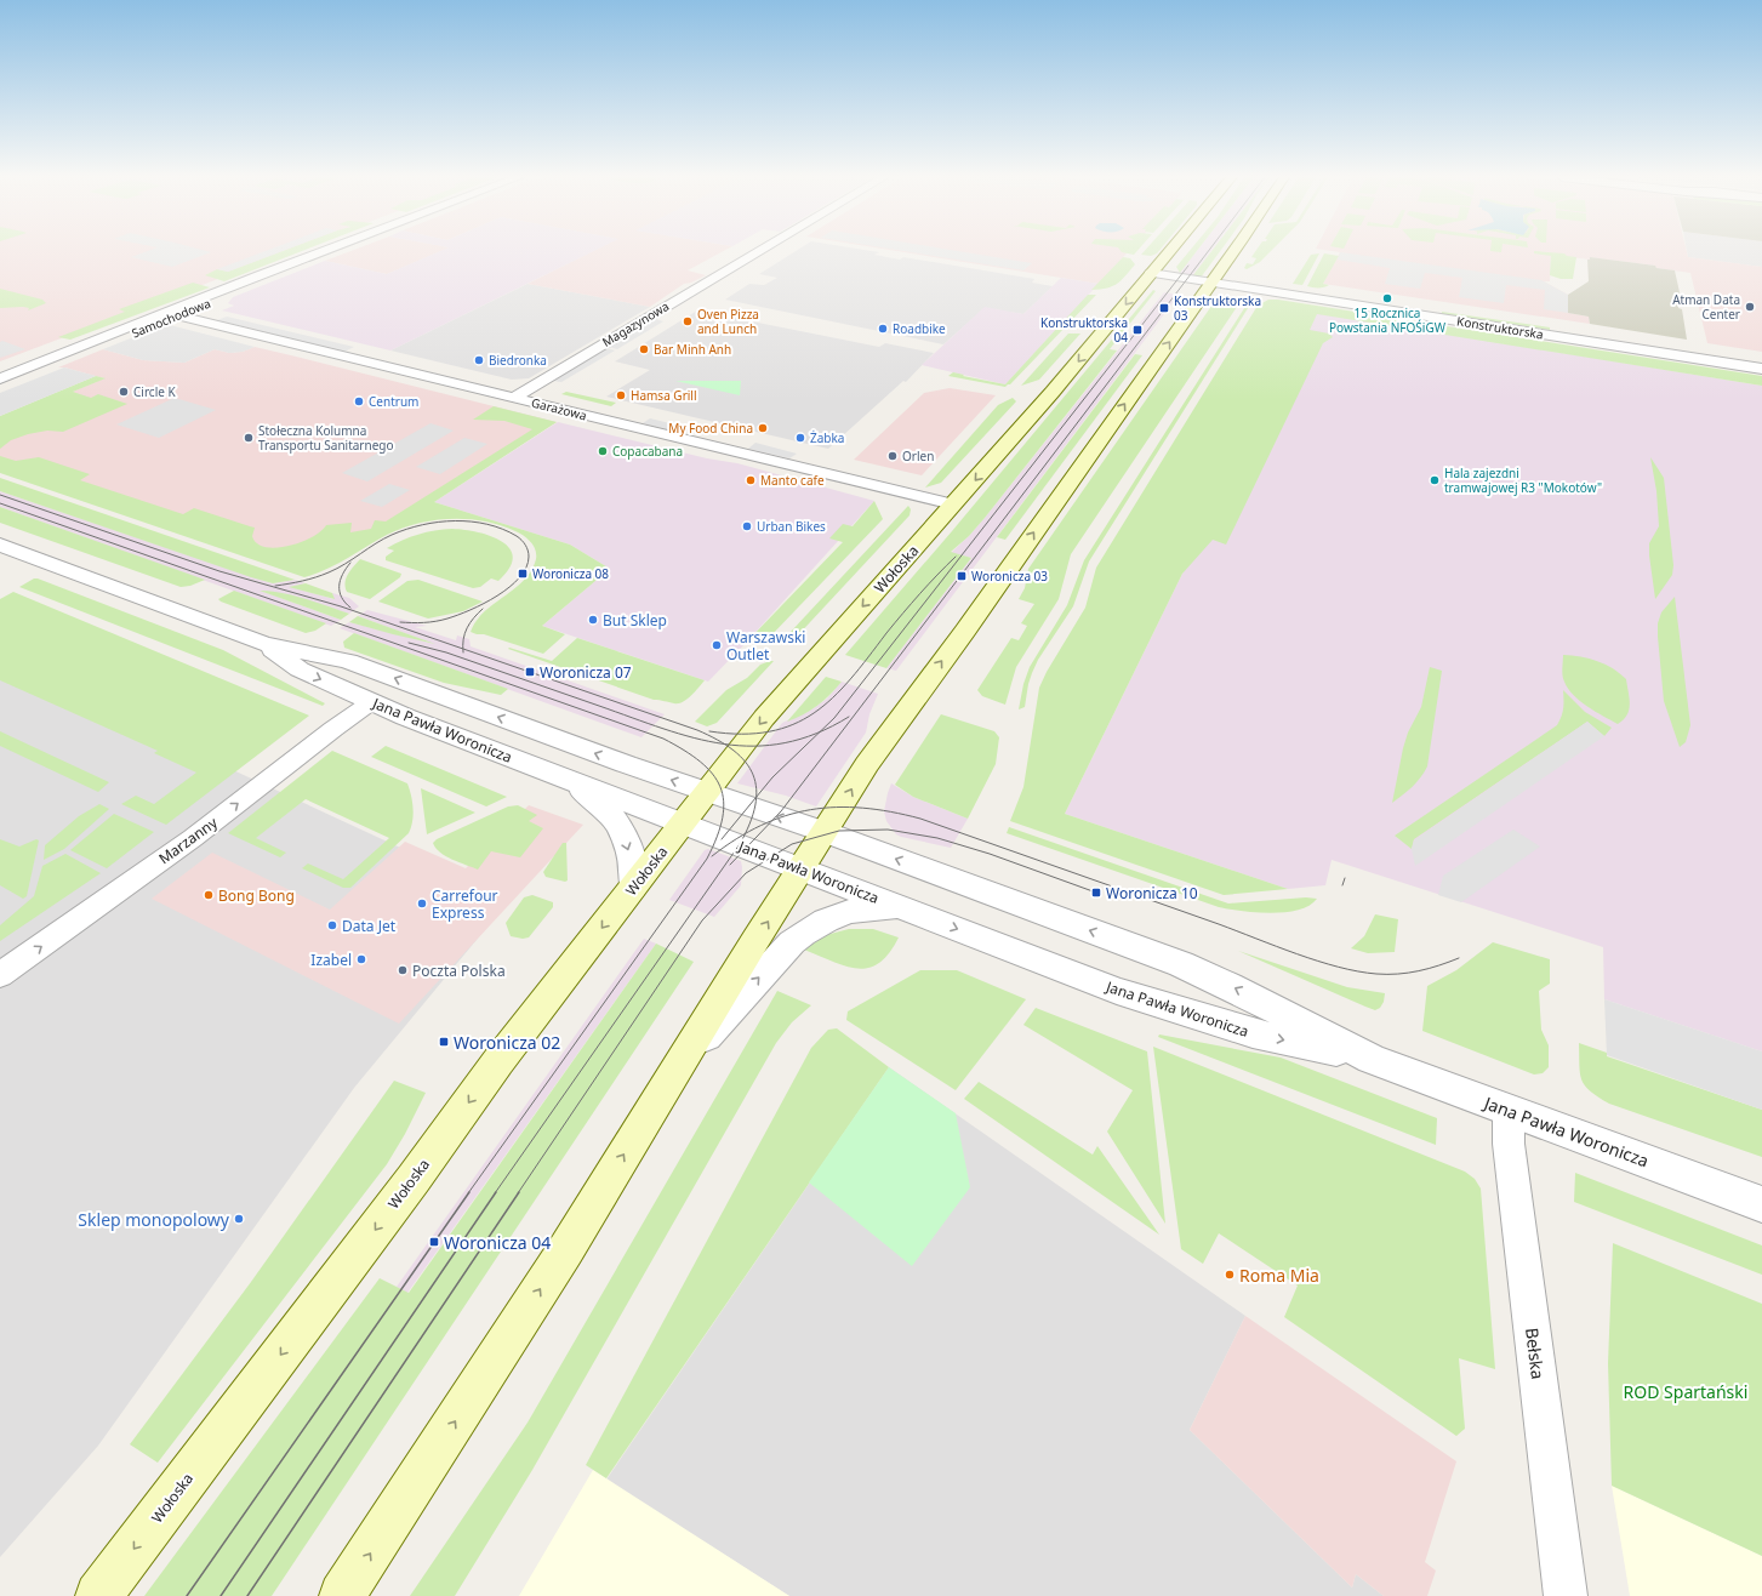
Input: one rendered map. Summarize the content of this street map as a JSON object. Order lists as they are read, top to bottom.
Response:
{
  "streets": {
    "main road": ["Wołoska"],
    "street": [
      "Samochodowa",
      "Magazynowa",
      "Konstruktorska",
      "Garażowa",
      "Jana Pawła Woronicza",
      "Marzanny",
      "Bełska"
    ]
  },
  "crossings": [
    ["Samochodowa", "Garażowa"],
    ["Magazynowa", "Garażowa"],
    ["Konstruktorska", "Wołoska"],
    ["Garażowa", "Wołoska"],
    ["Wołoska", "Jana Pawła Woronicza"],
    ["Jana Pawła Woronicza", "Marzanny"],
    ["Jana Pawła Woronicza", "Bełska"]
  ],
  "one_way": ["Marzanny"],
  "parks": ["ROD Spartański"],
  "places": {
    "other": [
      "15 Rocznica Powstania NFOŚiGW",
      "Atman Data Center",
      "Oven Pizza and Lunch",
      "Roadbike",
      "Bar Minh Anh",
      "Biedronka",
      "Circle K",
      "Hamsa Grill",
      "Centrum",
      "My Food China",
      "Stołeczna Kolumna Transportu Sanitarnego",
      "Żabka",
      "Copacabana",
      "Orlen",
      "Manto cafe",
      "Hala zajezdni tramwajowej R3 \"Mokotów\"",
      "Urban Bikes",
      "But Sklep",
      "Warszawski Outlet",
      "Bong Bong",
      "Carrefour Express",
      "Data Jet",
      "Izabel",
      "Poczta Polska",
      "Sklep monopolowy",
      "Roma Mia"
    ],
    "transit": [
      "Konstruktorska 03",
      "Konstruktorska 04",
      "Woronicza 08",
      "Woronicza 03",
      "Woronicza 07",
      "Woronicza 10",
      "Woronicza 02",
      "Woronicza 04"
    ]
  }
}
